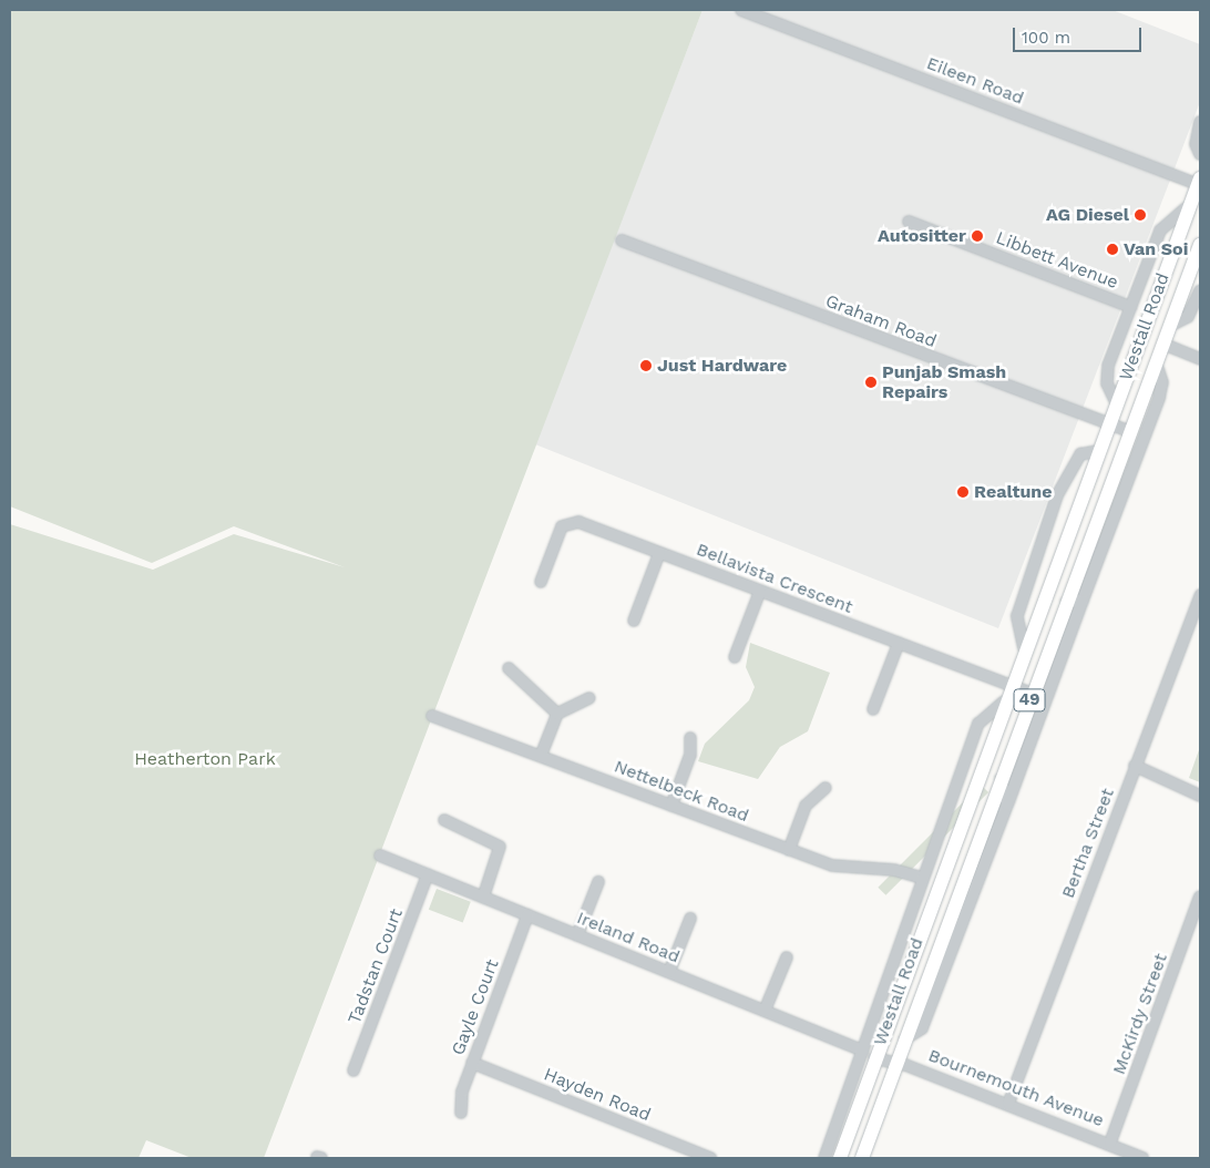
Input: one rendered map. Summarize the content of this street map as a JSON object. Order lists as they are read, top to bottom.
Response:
{
  "streets": {
    "main road": ["Westall Road", "49"],
    "street": [
      "Eileen Road",
      "Libbett Avenue",
      "Graham Road",
      "Bellavista Crescent",
      "Nettelbeck Road",
      "Bertha Street",
      "Ireland Road",
      "Tadstan Court",
      "Gayle Court",
      "McKirdy Street",
      "Bournemouth Avenue",
      "Hayden Road"
    ]
  },
  "crossings": [
    ["Eileen Road", "Westall Road"],
    ["Libbett Avenue", "Westall Road"],
    ["Graham Road", "Westall Road"],
    ["Westall Road", "Bellavista Crescent"],
    ["Westall Road", "Nettelbeck Road"],
    ["Westall Road", "Ireland Road"],
    ["Westall Road", "Bournemouth Avenue"],
    ["Bertha Street", "Bournemouth Avenue"],
    ["Ireland Road", "Tadstan Court"],
    ["Ireland Road", "Gayle Court"],
    ["Ireland Road", "Bournemouth Avenue"],
    ["Gayle Court", "Hayden Road"],
    ["McKirdy Street", "Bournemouth Avenue"]
  ],
  "parks": ["Heatherton Park"],
  "places": [
    "AG Diesel",
    "Autositter",
    "Van Soi",
    "Just Hardware",
    "Punjab Smash Repairs",
    "Realtune"
  ],
  "scale_bar": "100 m"
}
